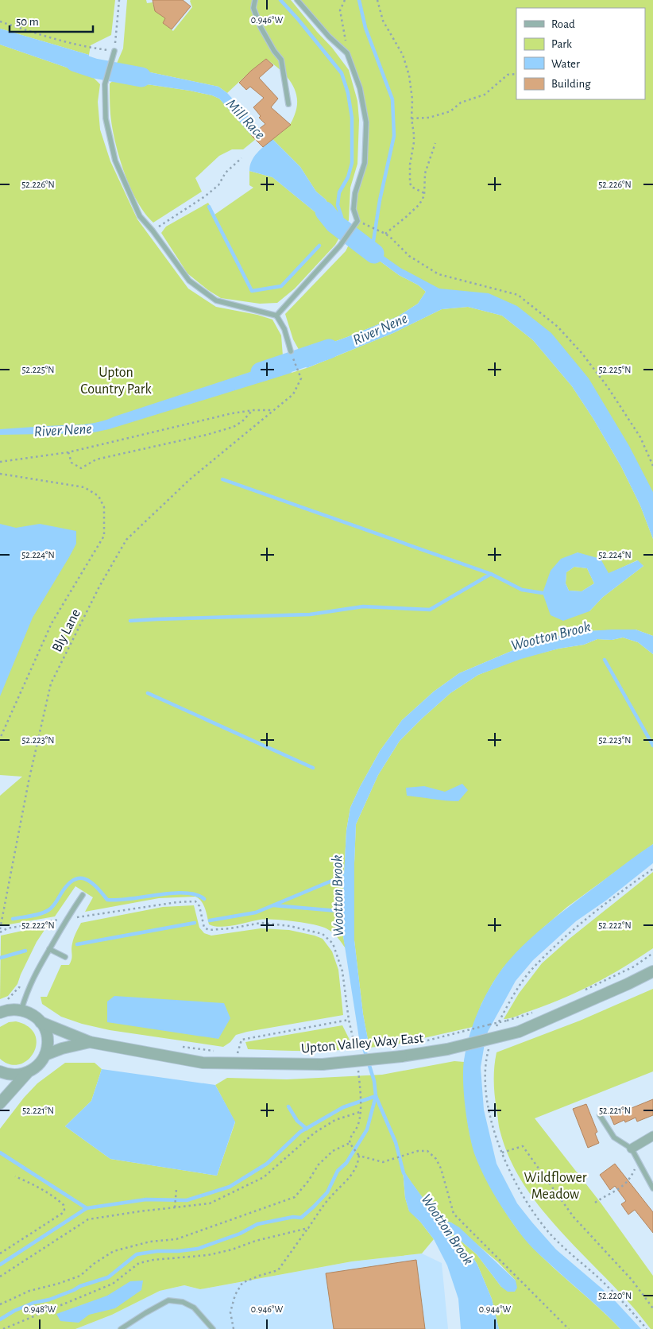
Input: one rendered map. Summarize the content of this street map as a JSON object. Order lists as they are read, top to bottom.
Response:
{
  "streets": {
    "street": ["Upton Valley Way East"],
    "path": ["Bly Lane"]
  },
  "water": ["Mill Race", "River Nene", "Wootton Brook"],
  "parks": ["Upton Country Park", "Wildflower Meadow"],
  "legend": [
    "Road",
    "Park",
    "Water",
    "Building"
  ],
  "scale_bar": "50 m",
  "coordinates": [
    "0.946°W",
    "52.226°N",
    "52.225°N",
    "52.224°N",
    "52.223°N",
    "52.222°N",
    "52.221°N",
    "52.220°N",
    "0.948°W",
    "0.944°W"
  ]
}
